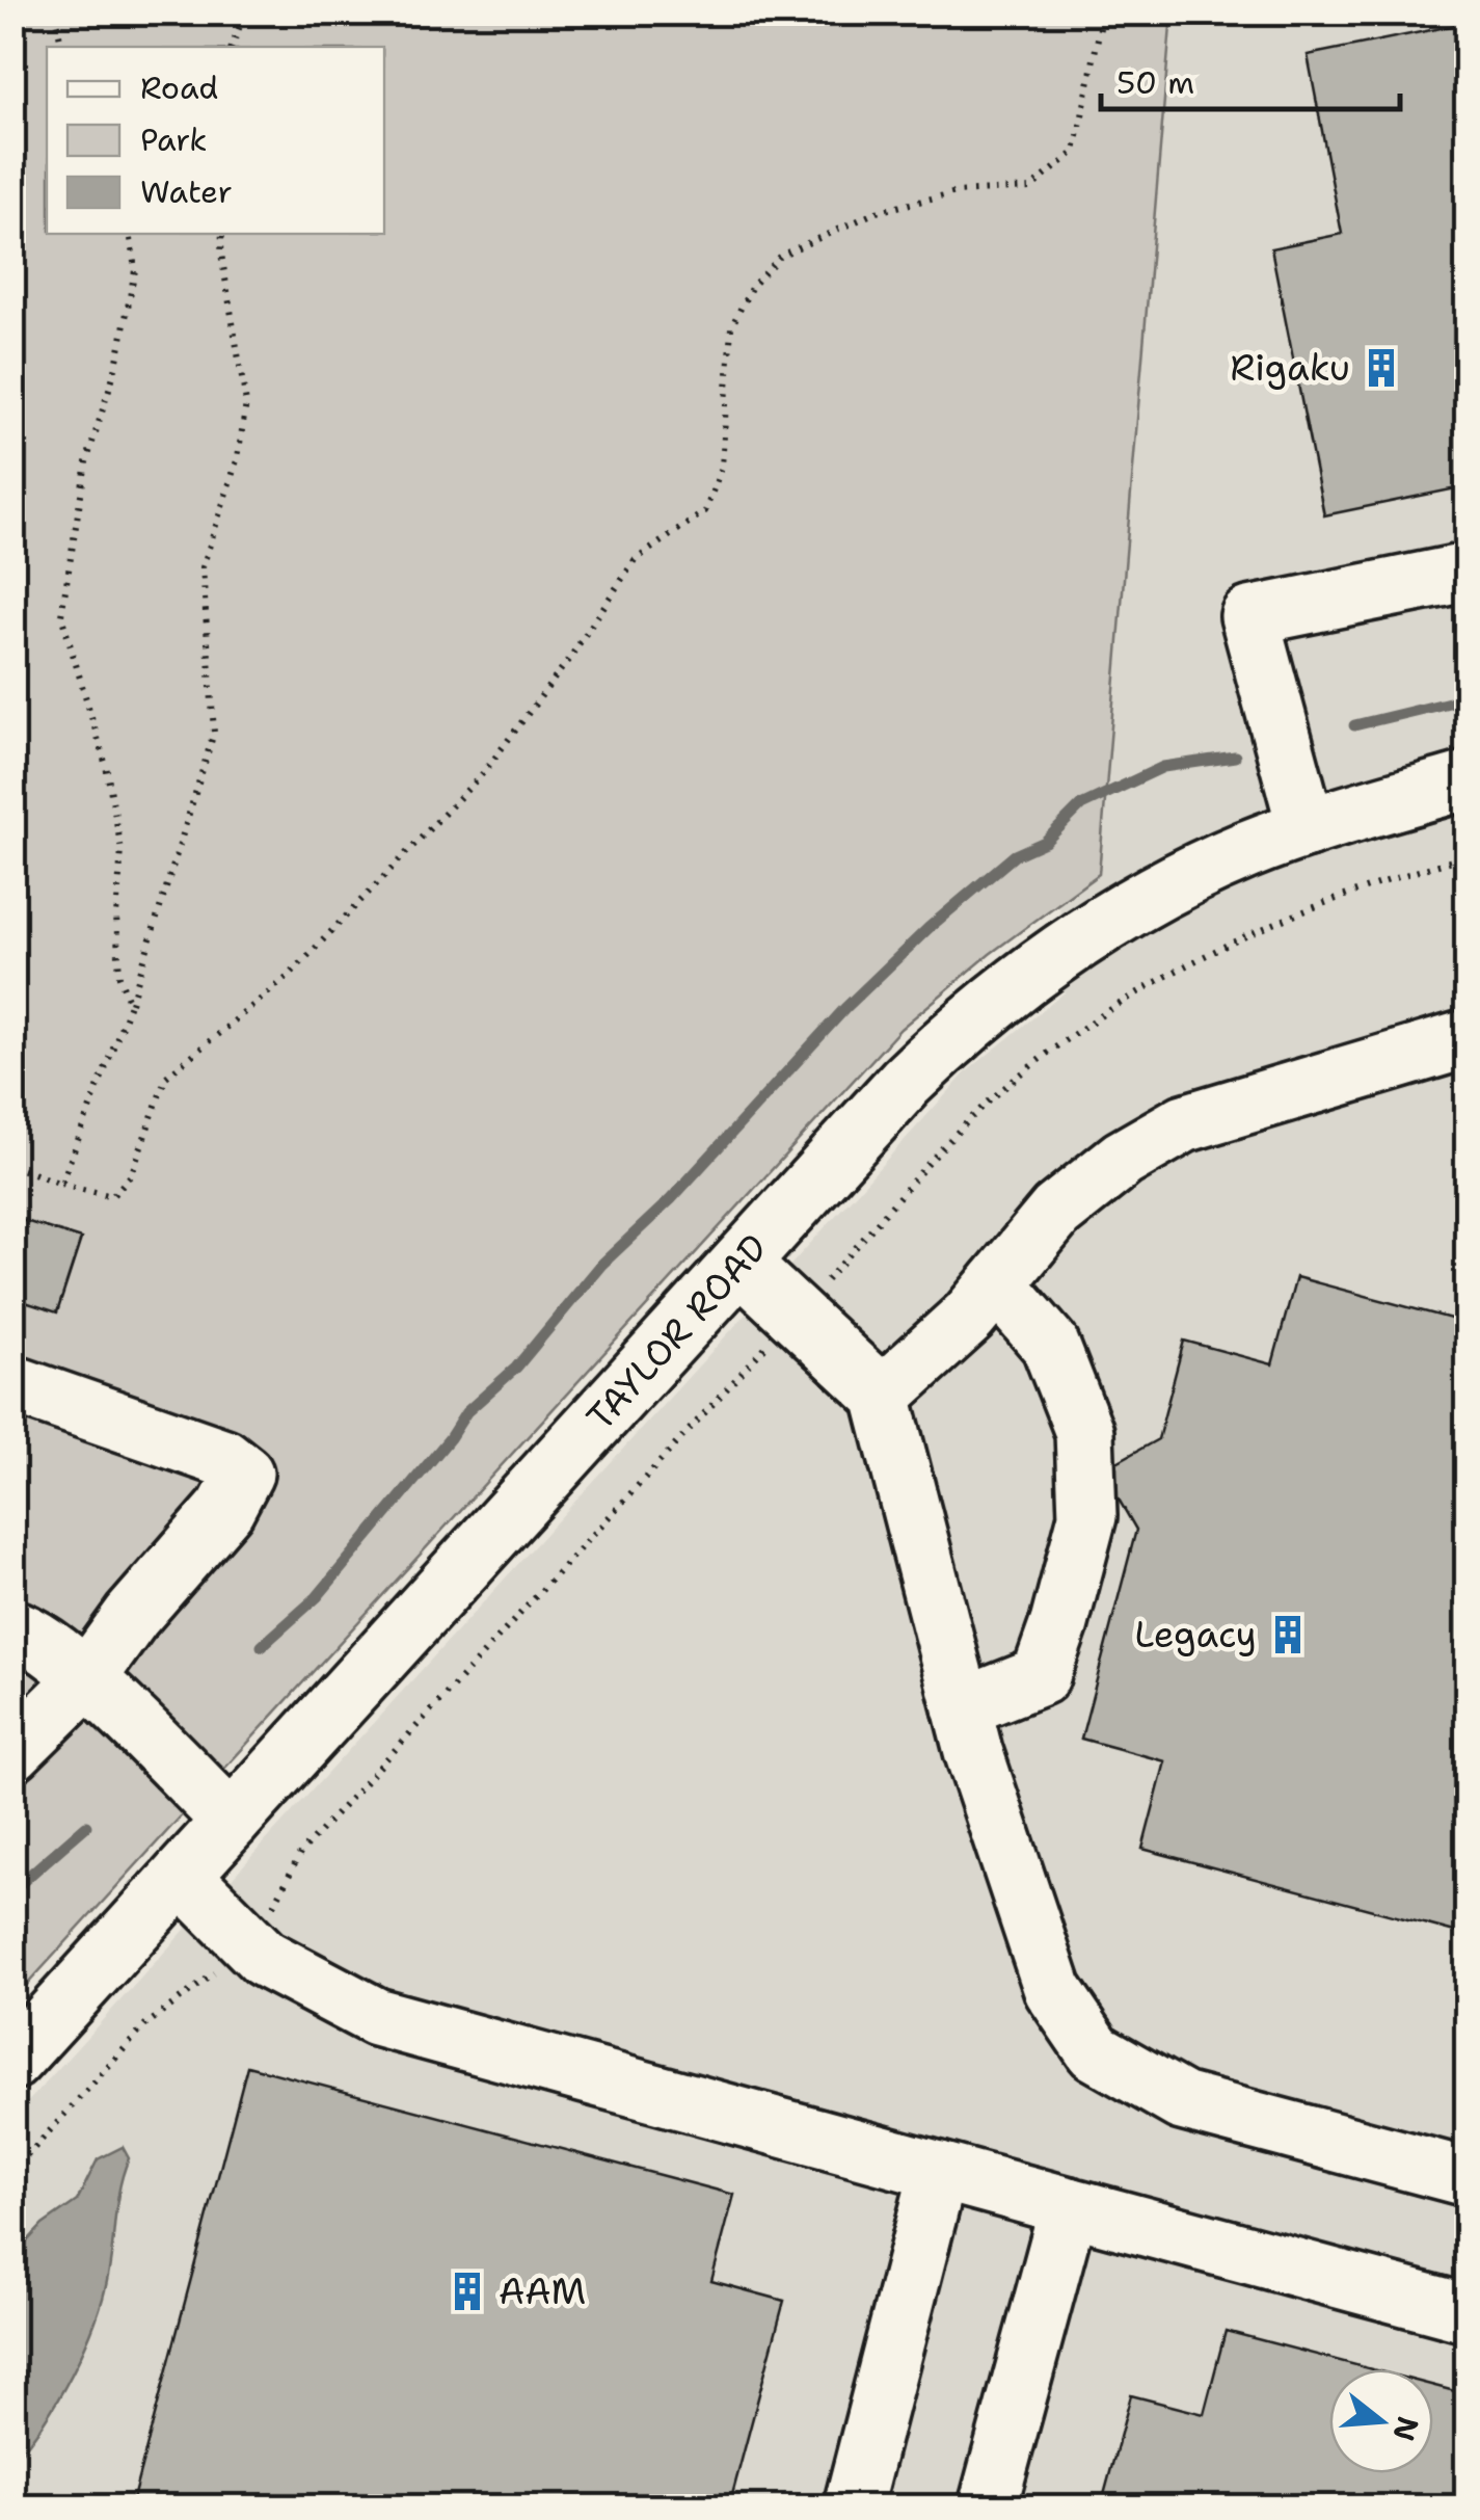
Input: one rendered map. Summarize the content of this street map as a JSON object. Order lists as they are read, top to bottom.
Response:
{
  "streets": {
    "street": ["TAYLOR ROAD"]
  },
  "places": {
    "building": ["Rigaku", "Legacy", "AAM"]
  },
  "legend": ["Road", "Park", "Water"],
  "scale_bar": "50 m",
  "north": "right"
}
